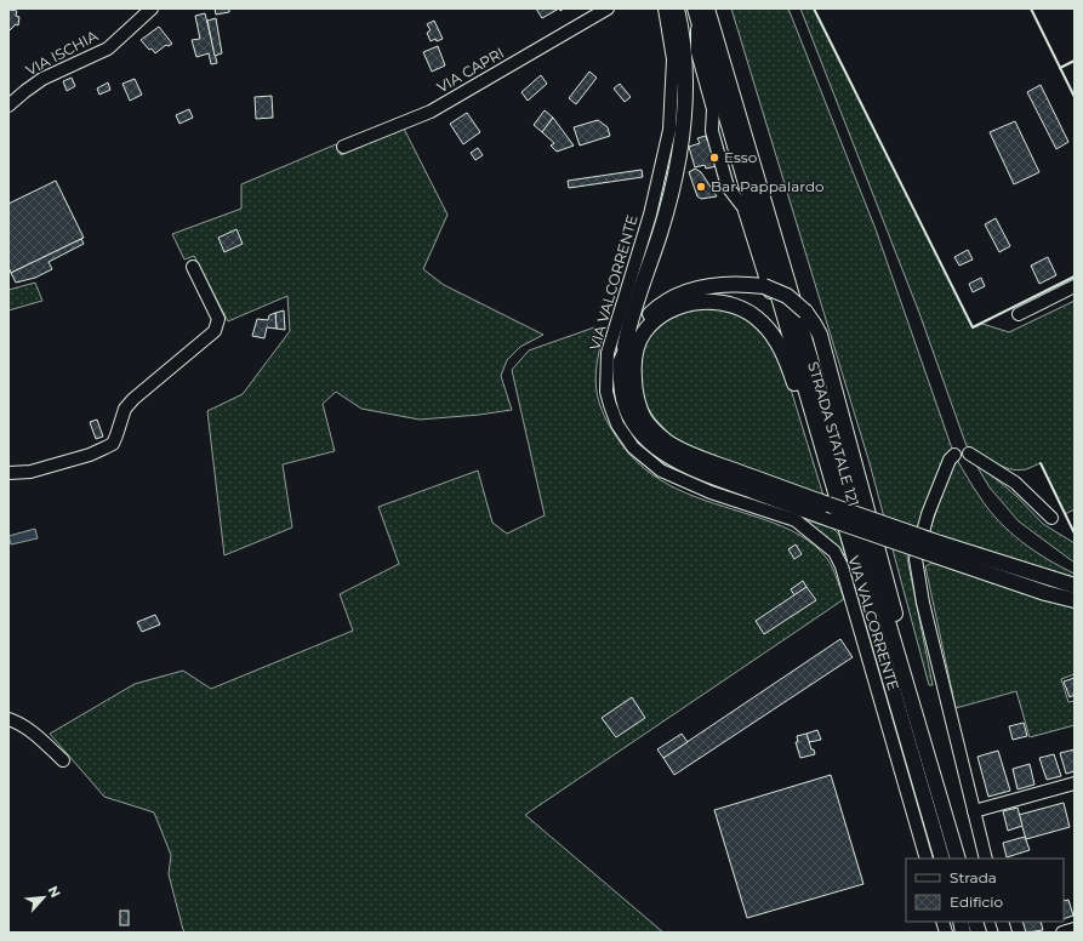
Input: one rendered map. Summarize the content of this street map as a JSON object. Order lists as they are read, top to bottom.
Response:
{
  "streets": {
    "main road": ["STRADA STATALE 121"],
    "street": ["VIA ISCHIA", "VIA CAPRI", "VIA VALCORRENTE"]
  },
  "places": ["Esso", "Bar Pappalardo"],
  "legend": ["Strada", "Edificio"],
  "north": "top right"
}
